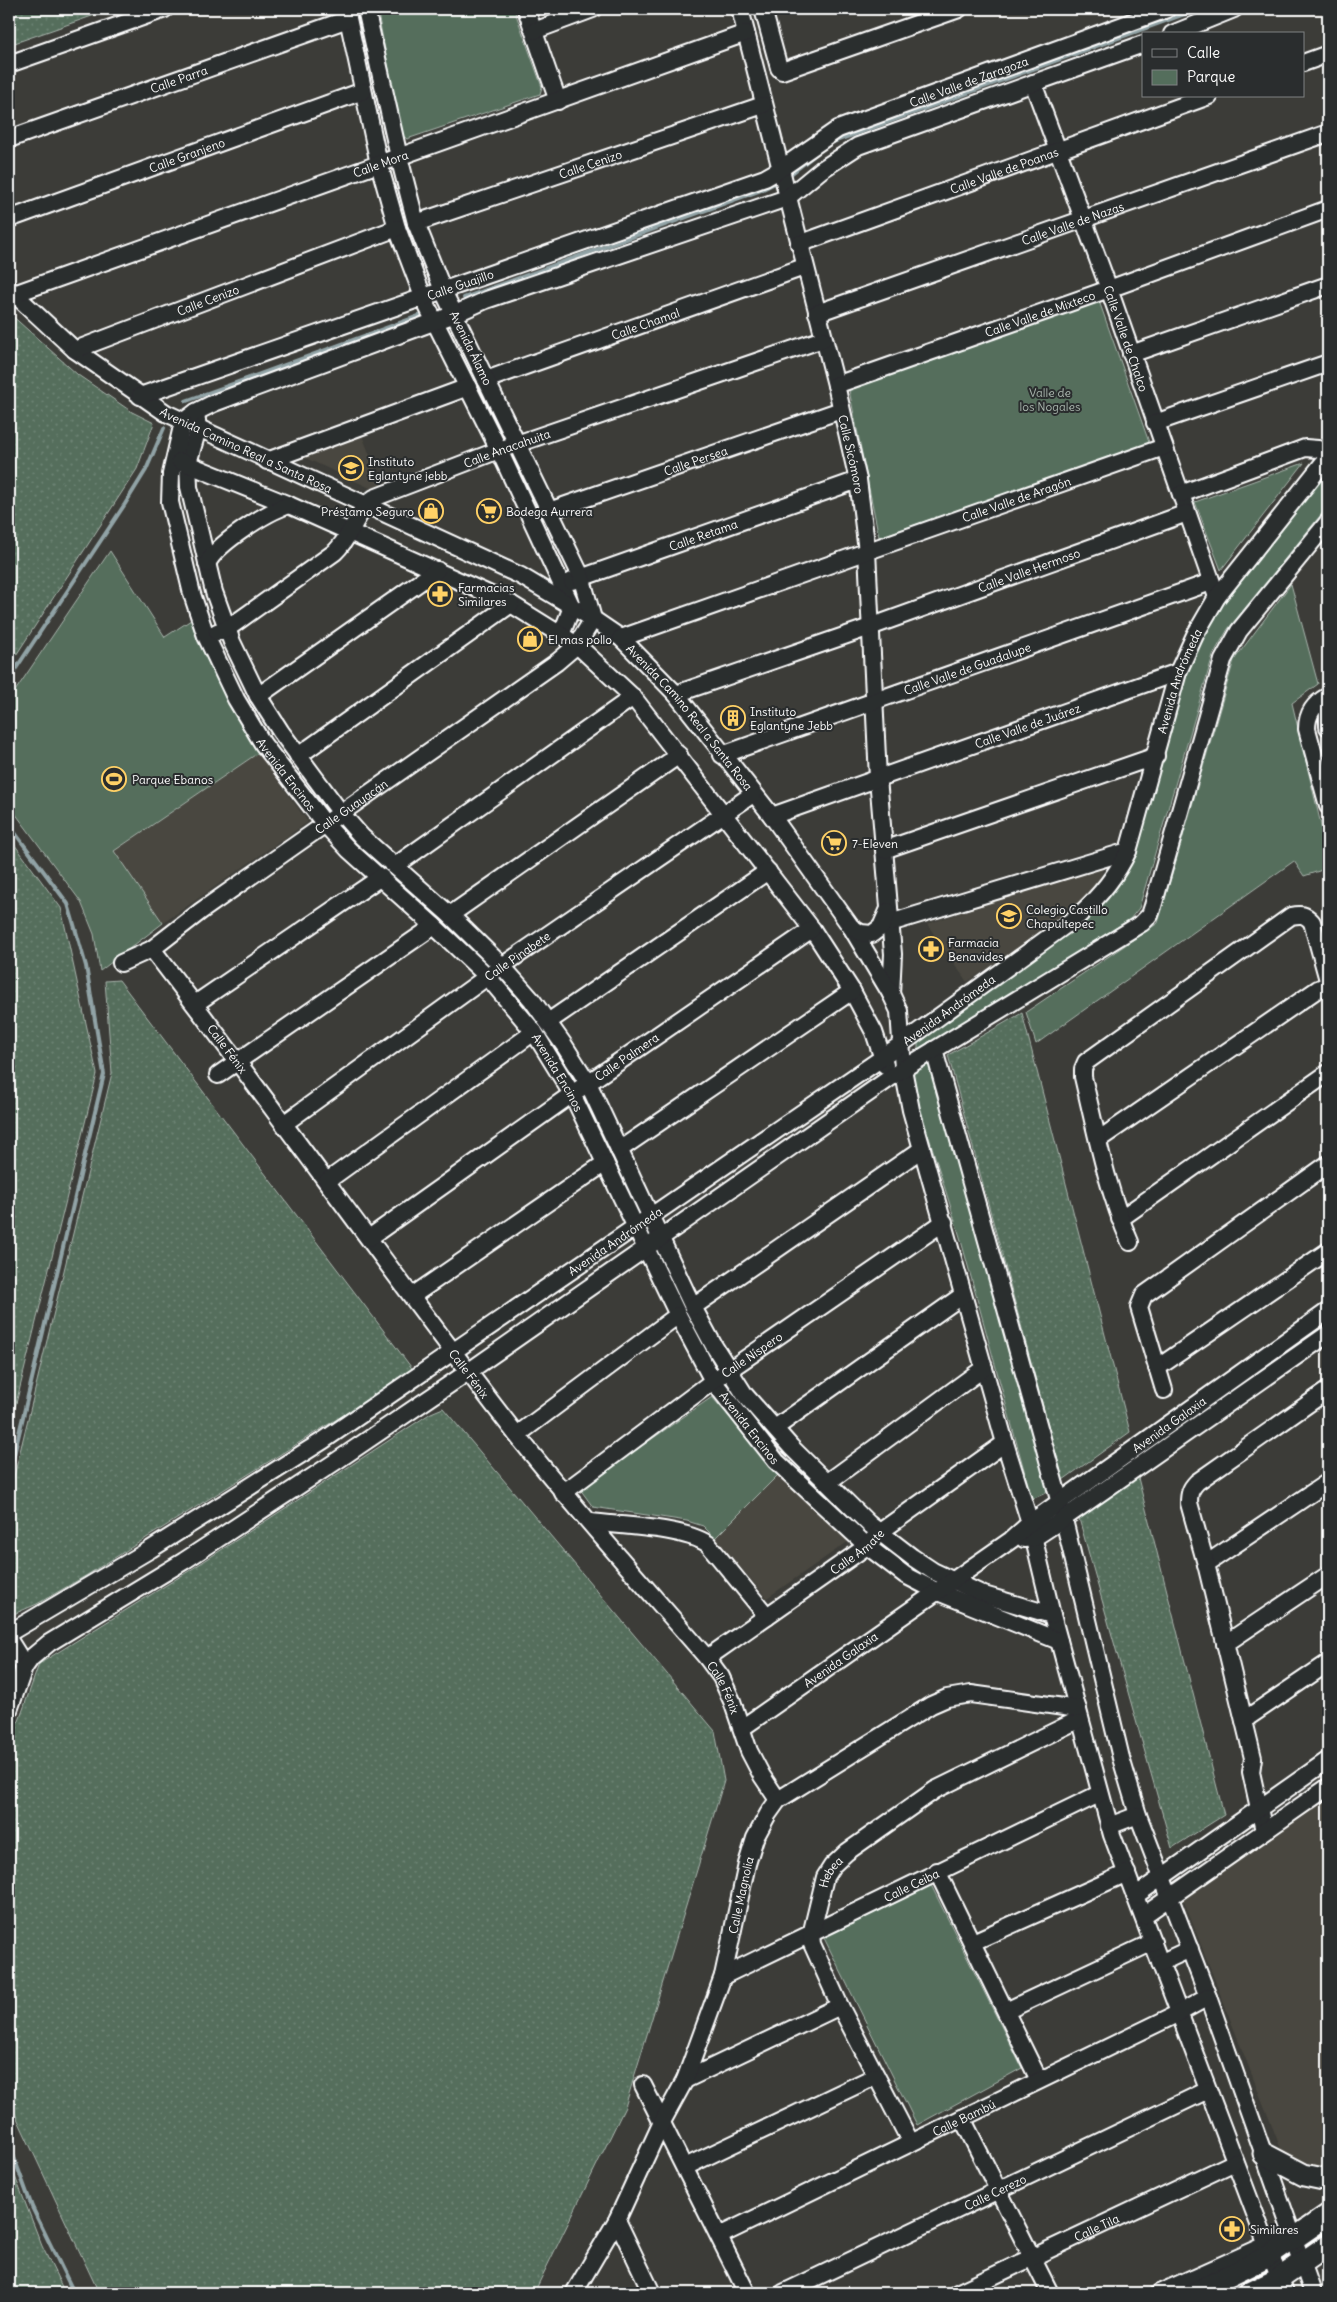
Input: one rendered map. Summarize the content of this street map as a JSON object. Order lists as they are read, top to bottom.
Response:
{
  "streets": {
    "street": [
      "Calle Parra",
      "Calle Valle de Zaragoza",
      "Calle Granjeno",
      "Calle Mora",
      "Calle Cenizo",
      "Calle Valle de Poanas",
      "Calle Valle de Nazas",
      "Calle Guajillo",
      "Calle Valle de Mixteco",
      "Calle Chamal",
      "Calle Valle de Chalco",
      "Avenida Álamo",
      "Avenida Camino Real a Santa Rosa",
      "Calle Anacahuita",
      "Calle Sicómoro",
      "Calle Persea",
      "Calle Valle de Aragón",
      "Calle Retama",
      "Calle Valle Hermoso",
      "Calle Valle de Guadalupe",
      "Avenida Andrómeda",
      "Calle Valle de Juárez",
      "Avenida Encinos",
      "Calle Guayacán",
      "Calle Pinabete",
      "Calle Fénix",
      "Calle Palmera",
      "Calle Níspero",
      "Avenida Galaxia",
      "Calle Amate",
      "Hebea",
      "Calle Ceiba",
      "Calle Magnolia",
      "Calle Bambú",
      "Calle Cerezo",
      "Calle Tila"
    ]
  },
  "crossings": [
    ["Calle Parra", "Avenida Álamo"],
    ["Calle Valle de Zaragoza", "Calle Guajillo"],
    ["Calle Valle de Zaragoza", "Calle Valle de Chalco"],
    ["Calle Valle de Zaragoza", "Calle Sicómoro"],
    ["Calle Granjeno", "Avenida Álamo"],
    ["Calle Mora", "Avenida Álamo"],
    ["Calle Mora", "Avenida Camino Real a Santa Rosa"],
    ["Calle Mora", "Calle Sicómoro"],
    ["Calle Cenizo", "Avenida Álamo"],
    ["Calle Cenizo", "Avenida Camino Real a Santa Rosa"],
    ["Calle Cenizo", "Calle Sicómoro"],
    ["Calle Valle de Poanas", "Calle Valle de Chalco"],
    ["Calle Valle de Poanas", "Calle Sicómoro"],
    ["Calle Valle de Nazas", "Calle Valle de Chalco"],
    ["Calle Valle de Nazas", "Calle Sicómoro"],
    ["Calle Guajillo", "Avenida Álamo"],
    ["Calle Guajillo", "Avenida Camino Real a Santa Rosa"],
    ["Calle Guajillo", "Calle Sicómoro"],
    ["Calle Guajillo", "Avenida Encinos"],
    ["Calle Valle de Mixteco", "Calle Valle de Chalco"],
    ["Calle Valle de Mixteco", "Calle Sicómoro"],
    ["Calle Chamal", "Avenida Álamo"],
    ["Calle Chamal", "Calle Sicómoro"],
    ["Calle Valle de Chalco", "Calle Valle de Aragón"],
    ["Calle Valle de Chalco", "Calle Valle Hermoso"],
    ["Calle Valle de Chalco", "Calle Valle de Guadalupe"],
    ["Calle Valle de Chalco", "Avenida Andrómeda"],
    ["Avenida Álamo", "Avenida Camino Real a Santa Rosa"],
    ["Avenida Álamo", "Calle Anacahuita"],
    ["Avenida Álamo", "Calle Persea"],
    ["Avenida Álamo", "Calle Retama"],
    ["Avenida Álamo", "Calle Guayacán"],
    ["Avenida Camino Real a Santa Rosa", "Calle Anacahuita"],
    ["Avenida Camino Real a Santa Rosa", "Calle Sicómoro"],
    ["Avenida Camino Real a Santa Rosa", "Calle Retama"],
    ["Avenida Camino Real a Santa Rosa", "Calle Valle Hermoso"],
    ["Avenida Camino Real a Santa Rosa", "Calle Valle de Guadalupe"],
    ["Avenida Camino Real a Santa Rosa", "Avenida Andrómeda"],
    ["Avenida Camino Real a Santa Rosa", "Calle Valle de Juárez"],
    ["Avenida Camino Real a Santa Rosa", "Avenida Encinos"],
    ["Avenida Camino Real a Santa Rosa", "Calle Guayacán"],
    ["Avenida Camino Real a Santa Rosa", "Calle Pinabete"],
    ["Calle Anacahuita", "Calle Sicómoro"],
    ["Calle Sicómoro", "Calle Persea"],
    ["Calle Sicómoro", "Calle Valle de Aragón"],
    ["Calle Sicómoro", "Calle Retama"],
    ["Calle Sicómoro", "Calle Valle Hermoso"],
    ["Calle Sicómoro", "Calle Valle de Guadalupe"],
    ["Calle Sicómoro", "Calle Valle de Juárez"],
    ["Calle Valle de Guadalupe", "Avenida Andrómeda"],
    ["Avenida Andrómeda", "Calle Valle de Juárez"],
    ["Avenida Andrómeda", "Avenida Encinos"],
    ["Avenida Andrómeda", "Calle Fénix"],
    ["Avenida Encinos", "Calle Guayacán"],
    ["Avenida Encinos", "Calle Pinabete"],
    ["Avenida Encinos", "Calle Palmera"],
    ["Avenida Encinos", "Calle Níspero"],
    ["Avenida Encinos", "Avenida Galaxia"],
    ["Avenida Encinos", "Calle Amate"],
    ["Calle Guayacán", "Calle Fénix"],
    ["Calle Pinabete", "Calle Fénix"],
    ["Calle Fénix", "Calle Palmera"],
    ["Calle Fénix", "Calle Níspero"],
    ["Calle Fénix", "Avenida Galaxia"],
    ["Calle Fénix", "Calle Amate"],
    ["Calle Fénix", "Calle Magnolia"],
    ["Hebea", "Calle Ceiba"],
    ["Hebea", "Calle Magnolia"],
    ["Calle Ceiba", "Calle Magnolia"]
  ],
  "parks": ["Valle de los Nogales"],
  "places": {
    "school or university": ["Instituto Eglantyne jebb", "Colegio Castillo Chapultepec"],
    "shop": ["Préstamo Seguro", "El mas pollo"],
    "supermarket": ["Bodega Aurrera", "7-Eleven"],
    "pharmacy": ["Farmacias Similares", "Farmacia Benavides", "Similares"],
    "building": ["Instituto Eglantyne Jebb"],
    "sports": ["Parque Ebanos"]
  },
  "legend": ["Calle", "Parque"]
}
